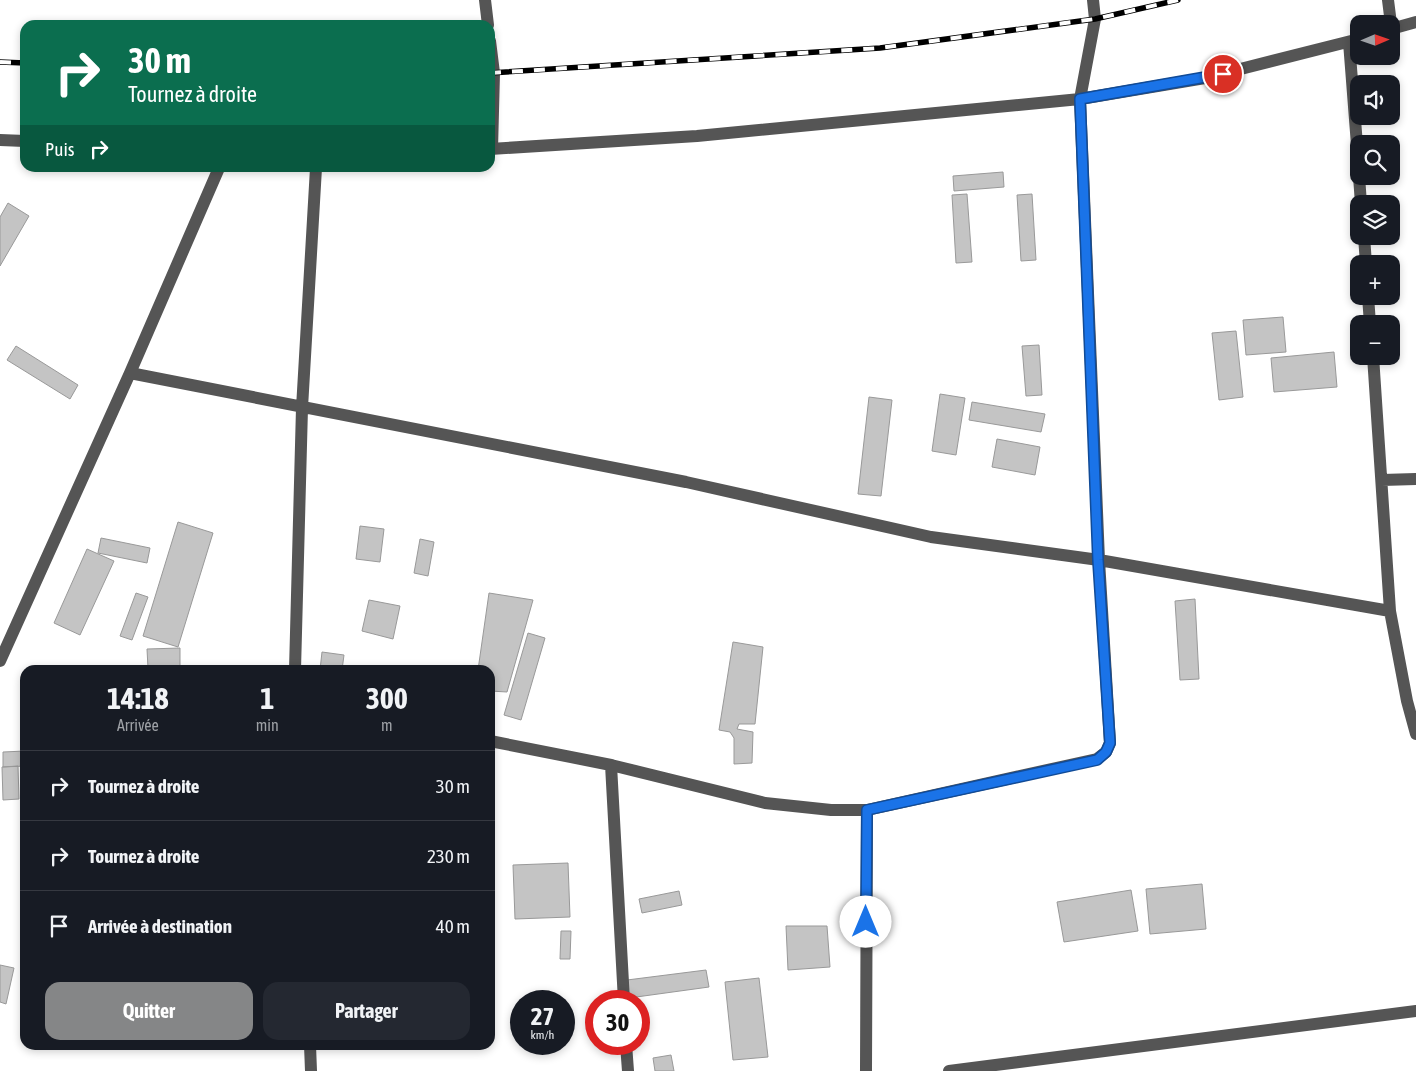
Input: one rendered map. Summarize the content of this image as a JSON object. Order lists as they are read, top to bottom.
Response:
{
  "north": "right",
  "page": {
    "map_buttons": ["+", "−"],
    "turn": ["30 m", "Tournez à droite"],
    "then": "Puis",
    "eta": [
      "14:18",
      "Arrivée",
      "1",
      "min",
      "300",
      "m"
    ],
    "list": [
      {
        "name": "Tournez à droite",
        "value": "30 m"
      },
      {
        "name": "Tournez à droite",
        "value": "230 m"
      },
      {
        "name": "Arrivée à destination",
        "value": "40 m"
      }
    ],
    "buttons": ["Quitter", "Partager"],
    "speed": "27 km/h",
    "limit": "30"
  }
}
